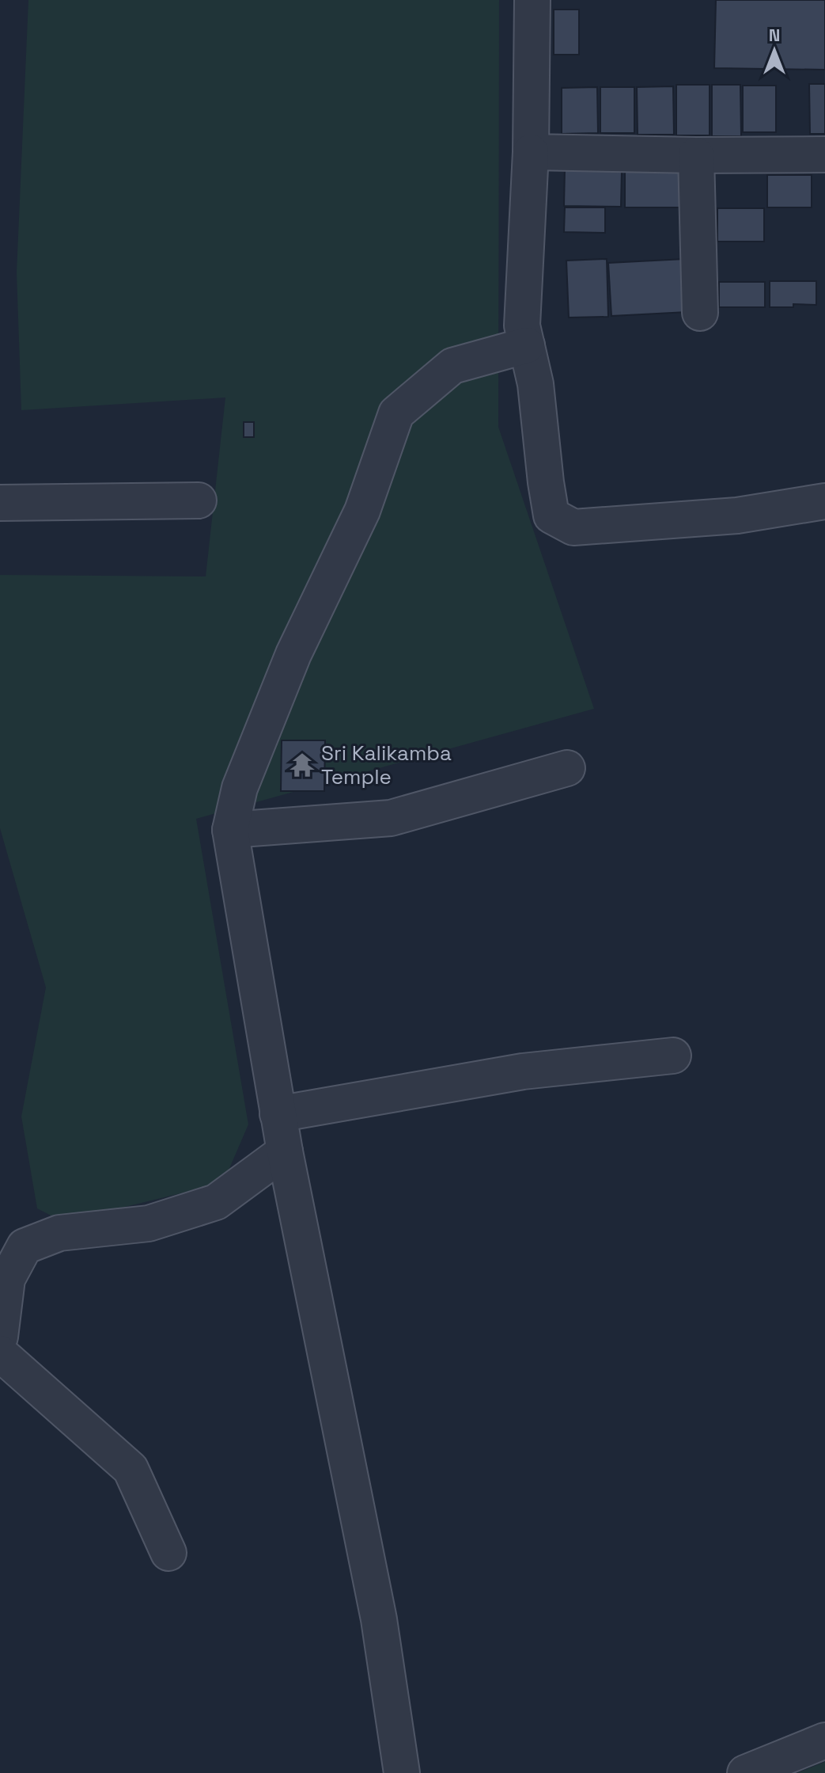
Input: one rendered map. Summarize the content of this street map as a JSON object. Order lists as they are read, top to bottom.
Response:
{
  "places": {
    "temple": ["Sri Kalikamba Temple"]
  },
  "north": "top"
}
